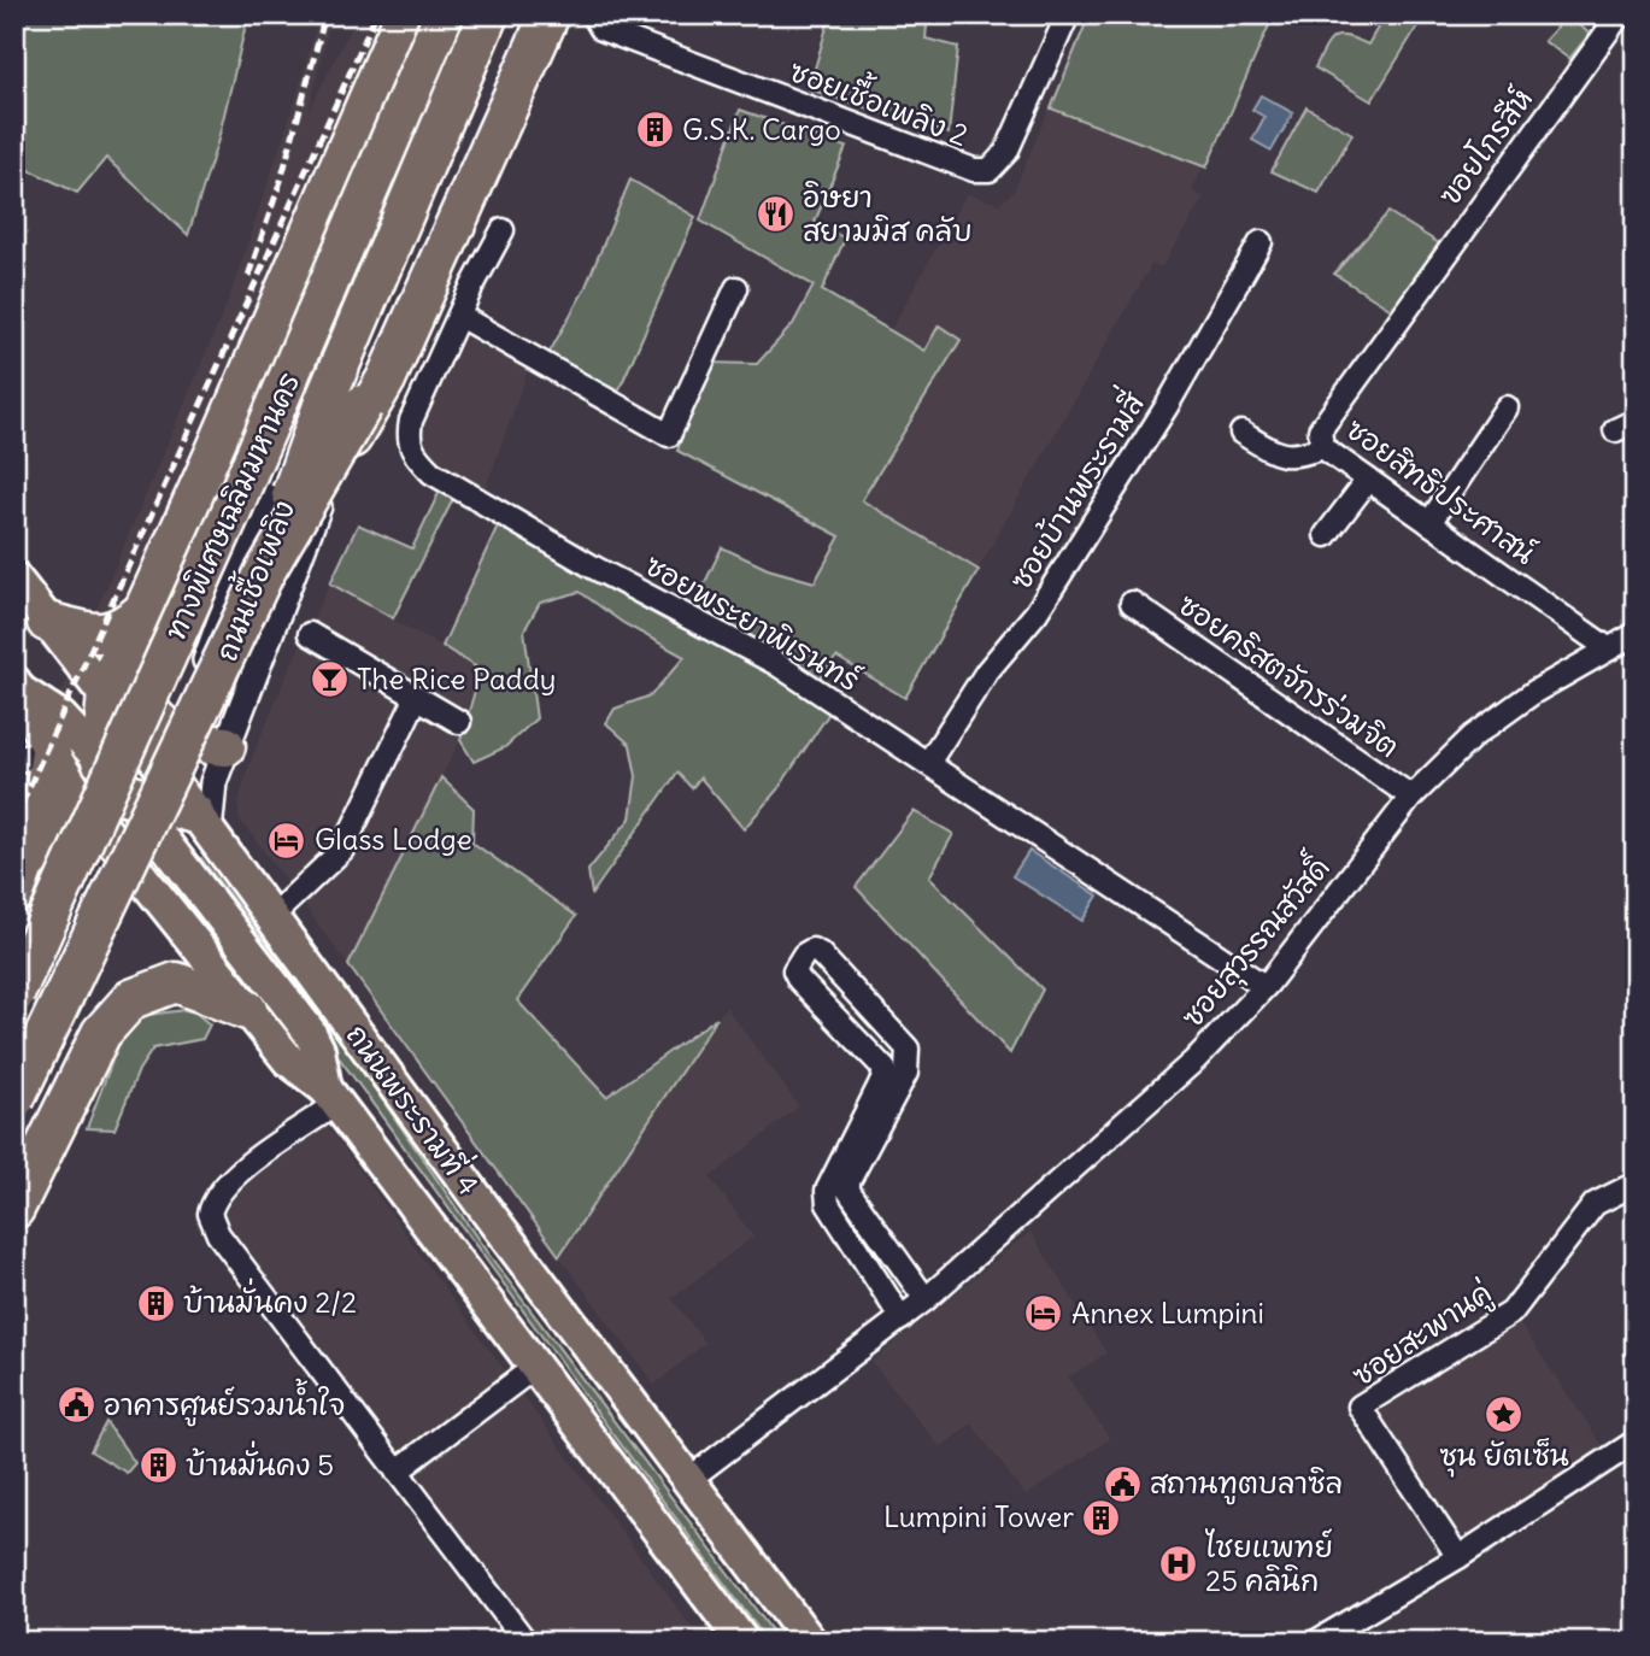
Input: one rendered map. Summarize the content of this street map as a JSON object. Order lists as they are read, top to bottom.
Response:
{
  "streets": {
    "highway": ["ทางพิเศษเฉลิมมหานคร"],
    "main road": ["ถนนพระรามที่ 4"],
    "street": [
      "ซอยเชื้อเพลิง 2",
      "ฃอยโกรสีห์",
      "ซอยบ้านพระรามสี่",
      "ซอยสิทธิประศาสน์",
      "ถนนเชื้อเพลิง",
      "ซอยพระยาพิเรนทร์",
      "ซอยคริสตจักรร่วมจิต",
      "ซอยสุวรรณสวัสดิ์",
      "ซอยสะพานคู่"
    ]
  },
  "crossings": [
    ["ฃอยโกรสีห์", "ซอยสิทธิประศาสน์"],
    ["ซอยบ้านพระรามสี่", "ซอยพระยาพิเรนทร์"],
    ["ซอยสิทธิประศาสน์", "ซอยสุวรรณสวัสดิ์"],
    ["ถนนเชื้อเพลิง", "ถนนพระรามที่ 4"],
    ["ซอยพระยาพิเรนทร์", "ซอยสุวรรณสวัสดิ์"],
    ["ซอยคริสตจักรร่วมจิต", "ซอยสุวรรณสวัสดิ์"],
    ["ซอยสุวรรณสวัสดิ์", "ถนนพระรามที่ 4"]
  ],
  "places": {
    "building": [
      "G.S.K. Cargo",
      "บ้านมั่นคง 2/2",
      "บ้านมั่นคง 5",
      "Lumpini Tower"
    ],
    "restaurant": ["อิษยา สยามมิส คลับ"],
    "bar": ["The Rice Paddy"],
    "hotel": ["Glass Lodge", "Annex Lumpini"],
    "public building": ["อาคารศูนย์รวมน้ำใจ", "สถานทูตบลาซิล"],
    "place": ["ซุน ยัตเซ็น"],
    "hospital": ["ไชยแพทย์ 25 คลินิก"]
  }
}
